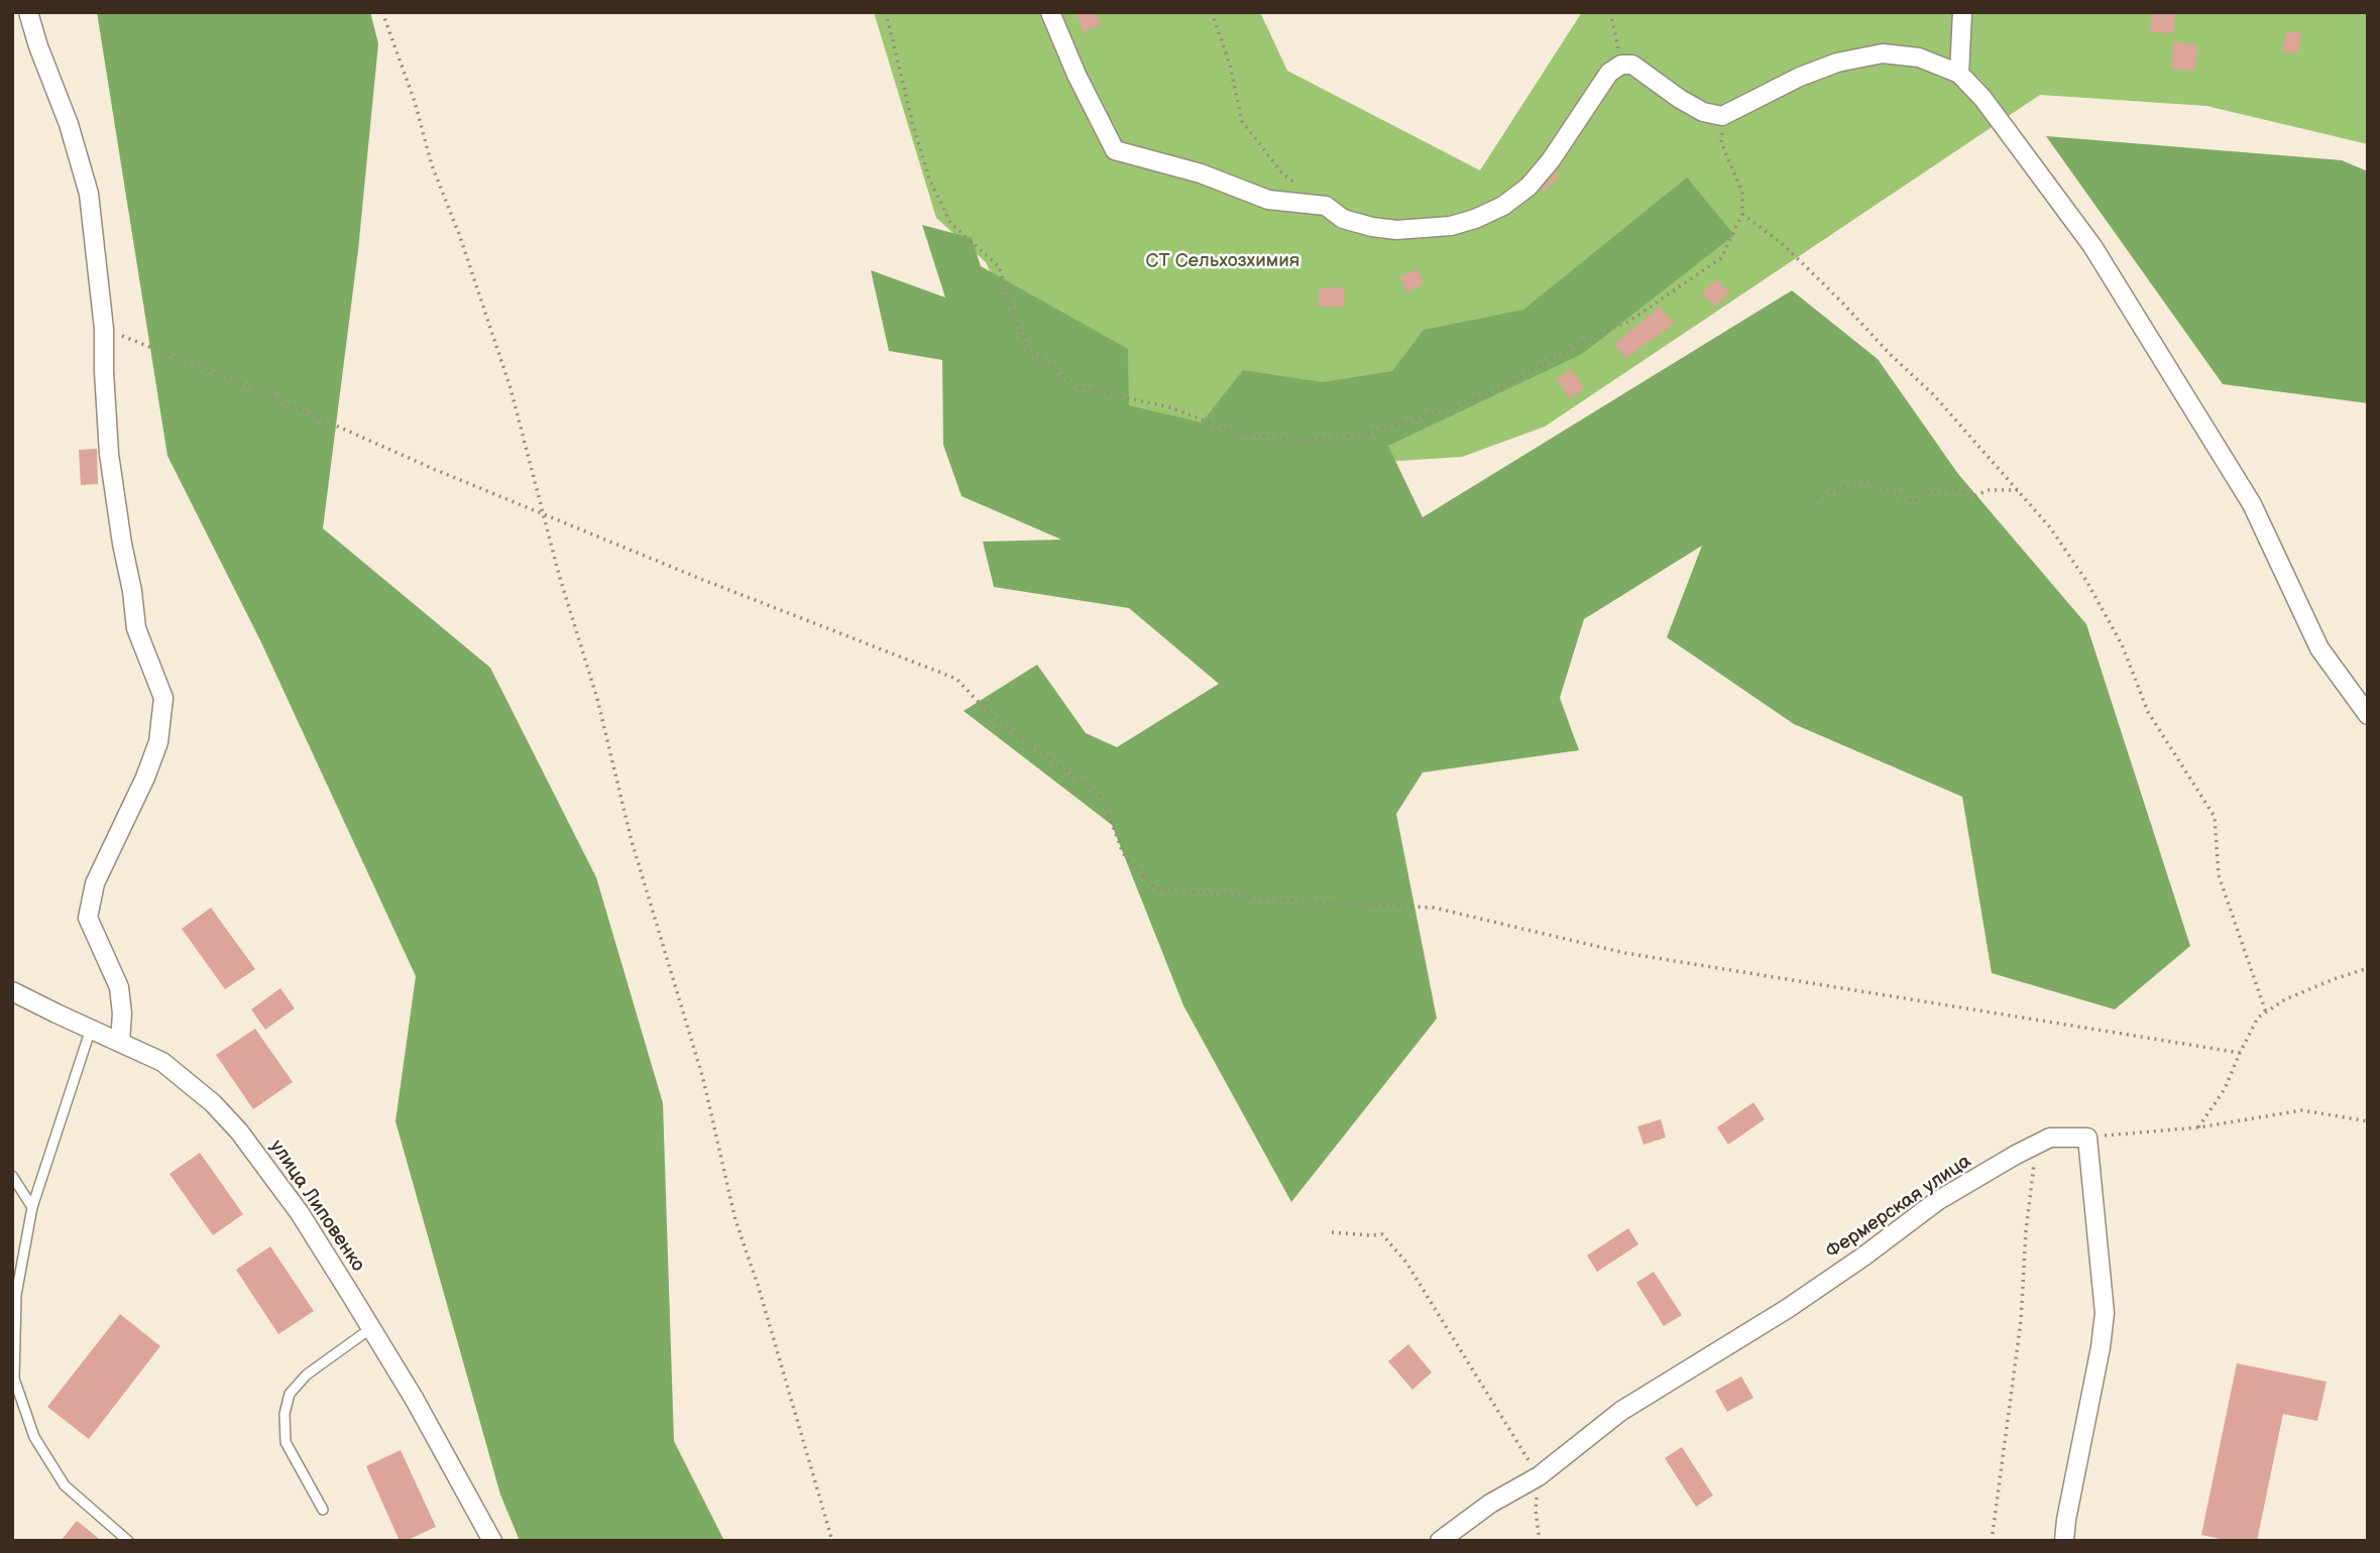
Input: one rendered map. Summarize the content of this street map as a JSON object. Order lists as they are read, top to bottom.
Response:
{
  "streets": {
    "street": ["улица Липовенко", "Фермерская улица"]
  },
  "parks": ["СТ Сельхозхимия"]
}
